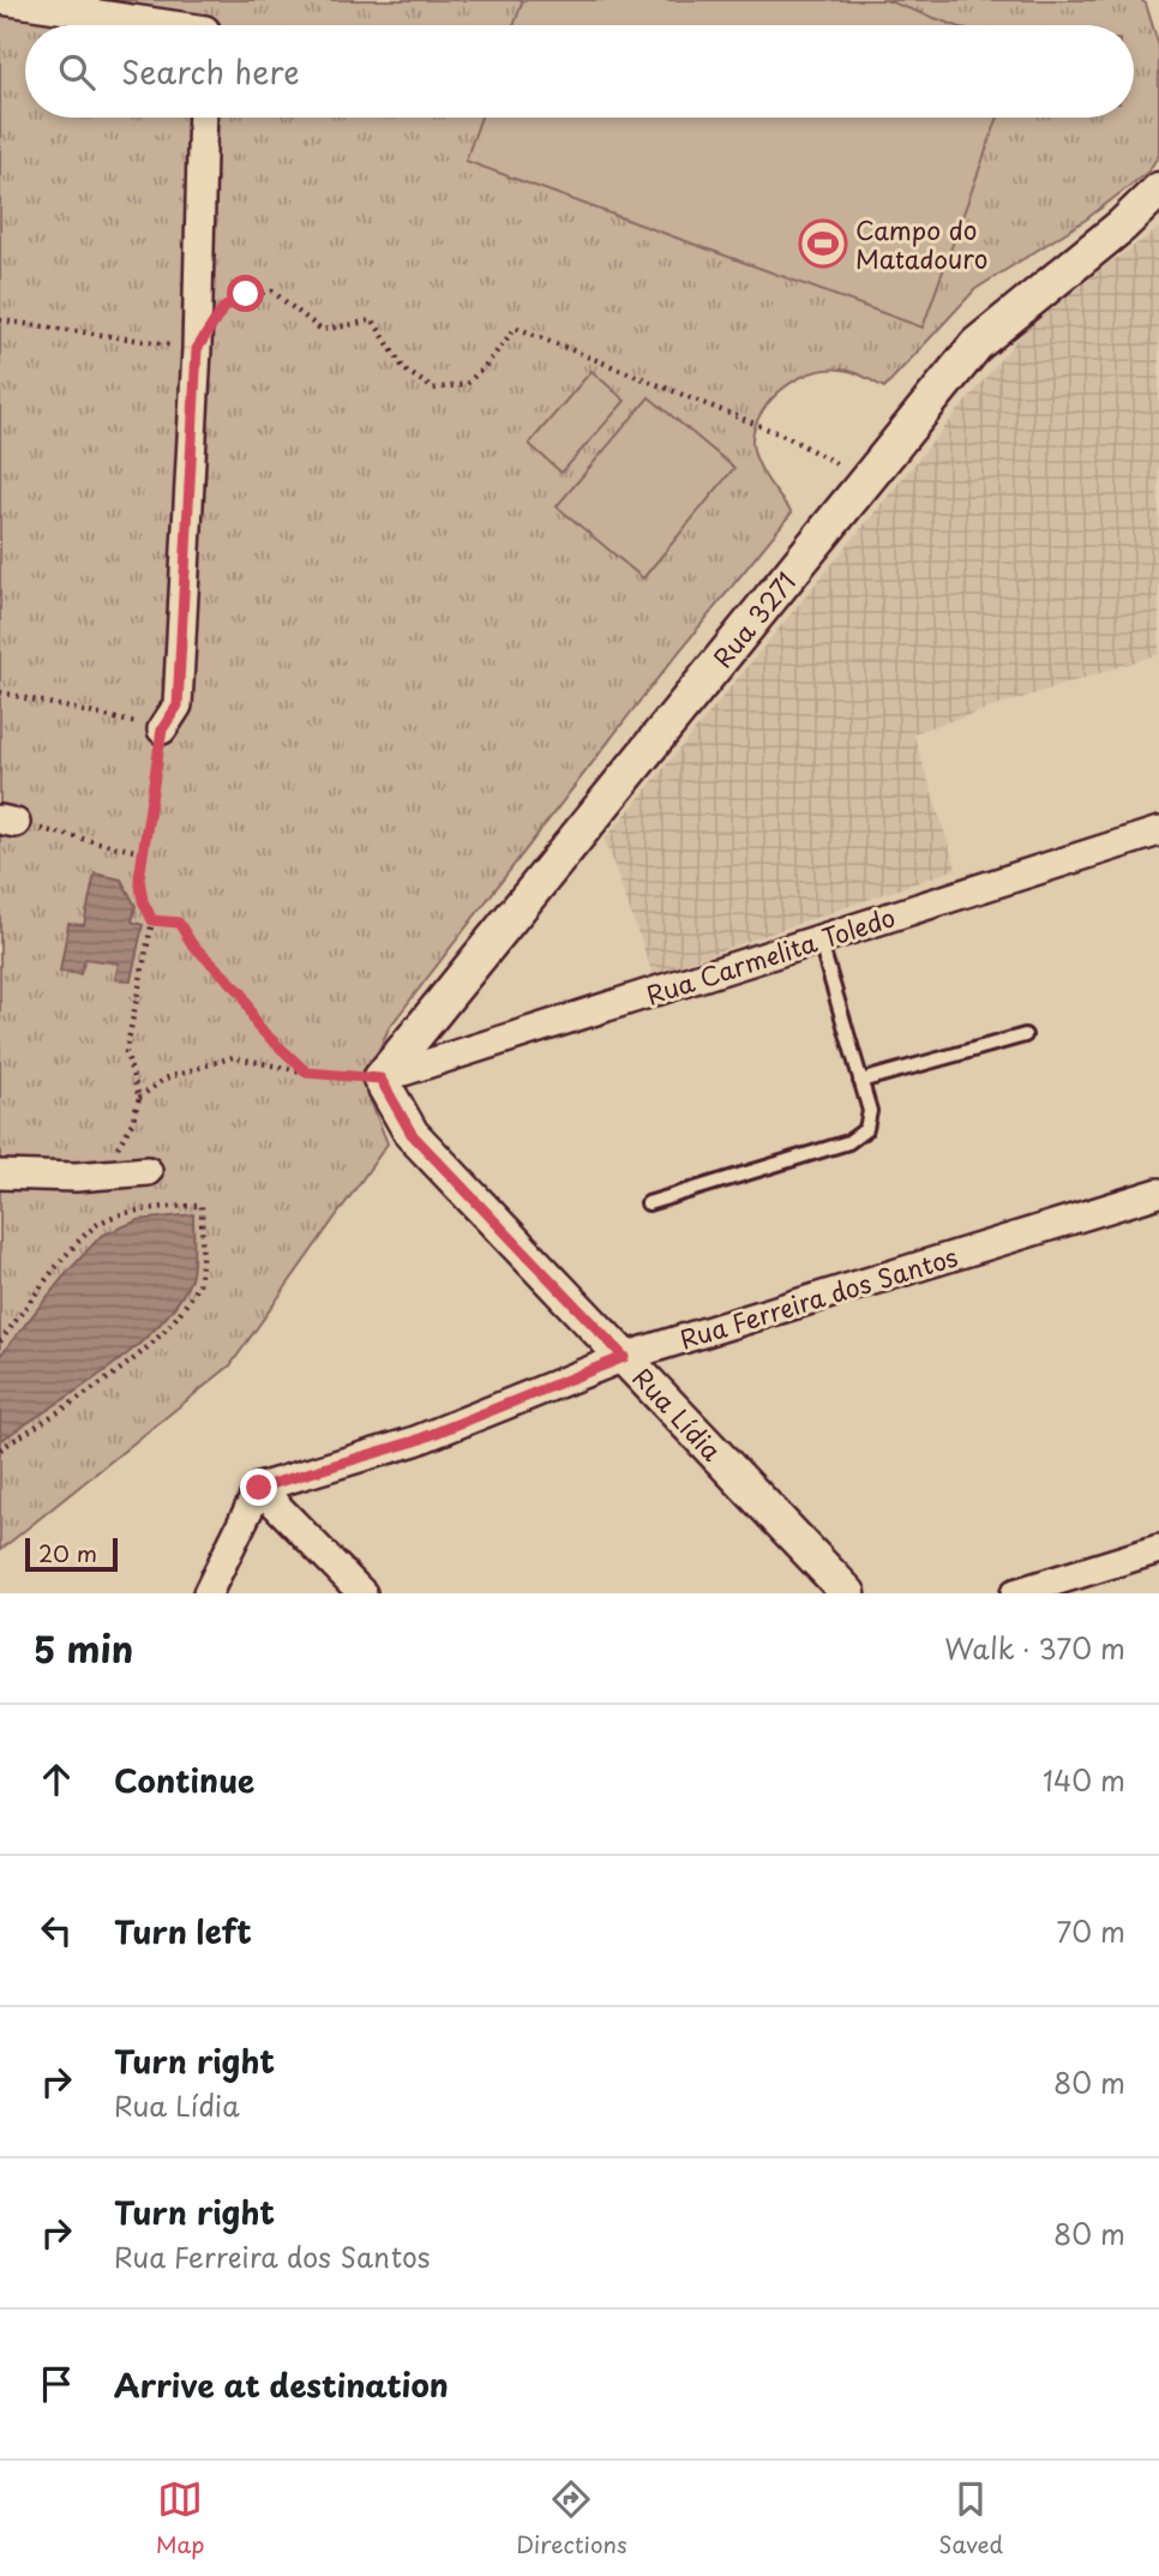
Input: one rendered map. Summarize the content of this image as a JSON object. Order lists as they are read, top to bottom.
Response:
{
  "streets": {
    "street": [
      "Rua 3271",
      "Rua Carmelita Toledo",
      "Rua Ferreira dos Santos",
      "Rua Lídia"
    ]
  },
  "crossings": [
    ["Rua 3271", "Rua Carmelita Toledo"],
    ["Rua 3271", "Rua Lídia"],
    ["Rua Carmelita Toledo", "Rua Lídia"],
    ["Rua Ferreira dos Santos", "Rua Lídia"]
  ],
  "places": {
    "sports": ["Campo do Matadouro"]
  },
  "scale_bar": "20 m",
  "page": {
    "search": "Search here",
    "scale": "20 m",
    "heading": ["5 min", "Walk · 370 m"],
    "list": [
      ["Continue", "140 m"],
      ["Turn left", "70 m"],
      ["Turn right", "Rua Lídia", "80 m"],
      ["Turn right", "Rua Ferreira dos Santos", "80 m"],
      "Arrive at destination"
    ],
    "nav": ["Map", "Directions", "Saved"]
  }
}
